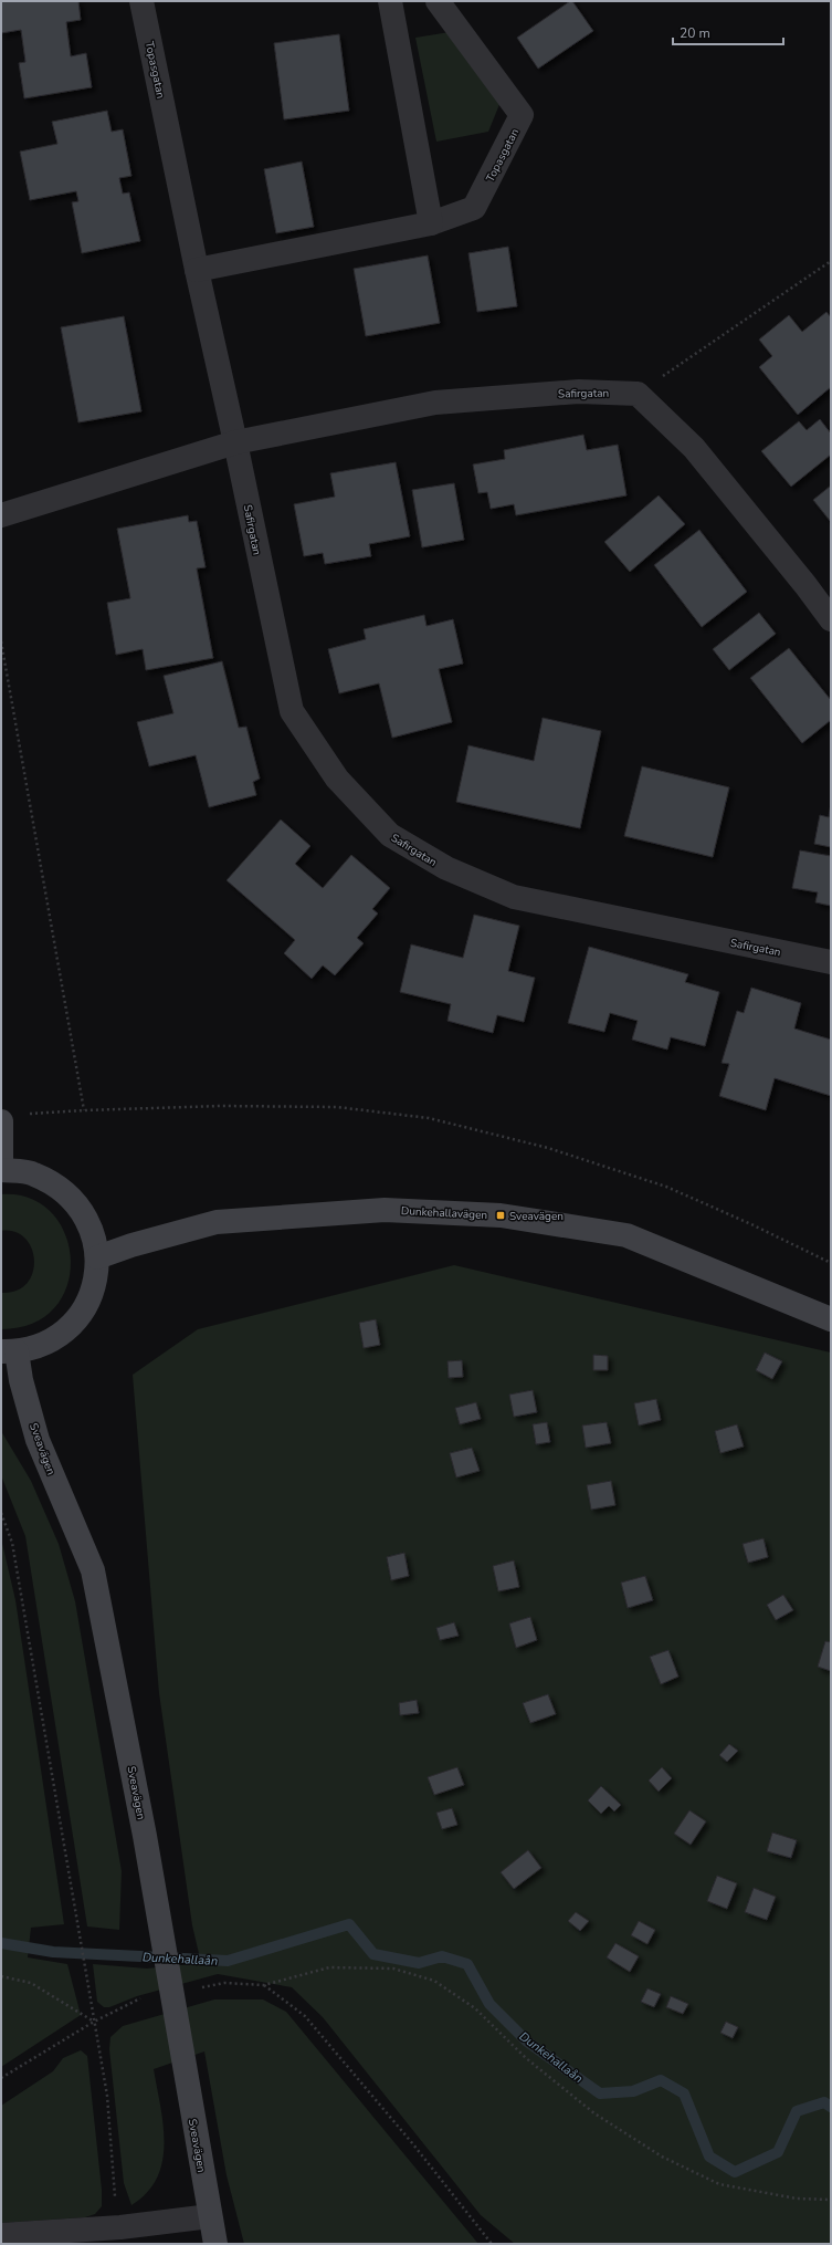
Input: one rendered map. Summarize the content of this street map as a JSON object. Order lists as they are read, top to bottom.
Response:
{
  "streets": {
    "street": [
      "Topasgatan",
      "Safirgatan",
      "Dunkehallavägen",
      "Sveavägen"
    ]
  },
  "crossings": [
    ["Topasgatan", "Safirgatan"]
  ],
  "water": ["Dunkehallaån"],
  "places": {
    "transit": ["Sveavägen"]
  },
  "scale_bar": "20 m"
}
